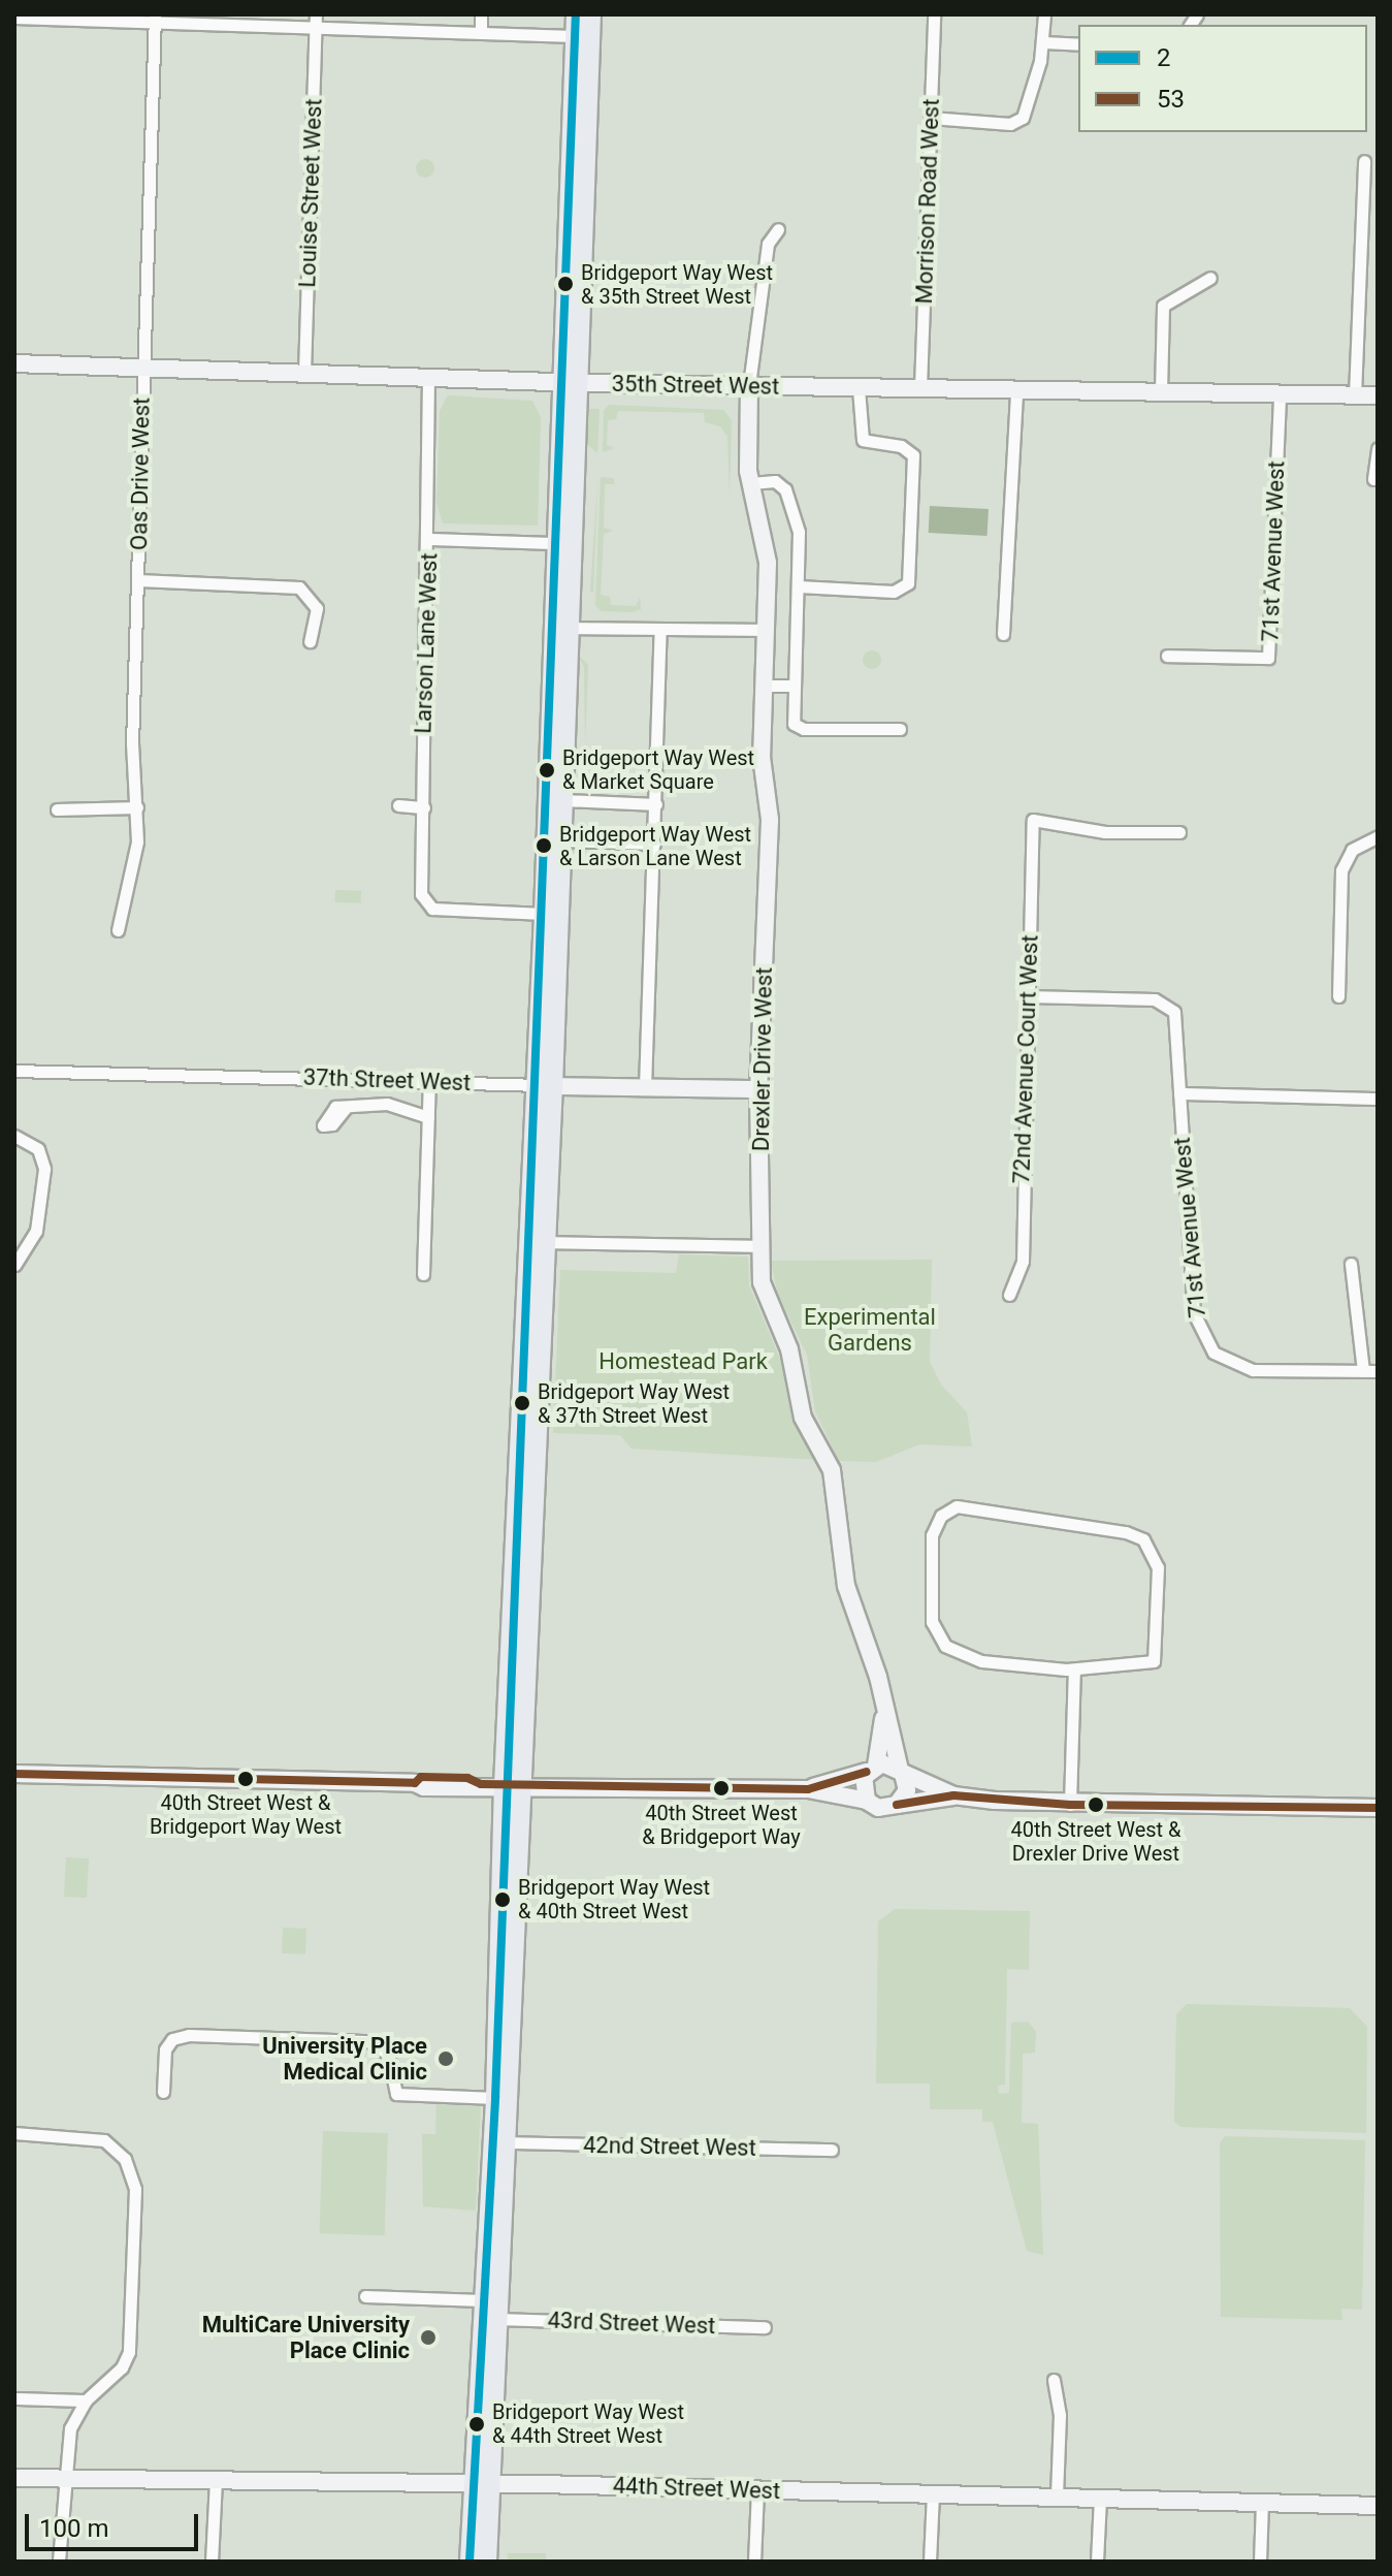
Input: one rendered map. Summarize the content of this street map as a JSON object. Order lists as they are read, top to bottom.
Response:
{
  "streets": {
    "street": [
      "Louise Street West",
      "Morrison Road West",
      "35th Street West",
      "Oas Drive West",
      "71st Avenue West",
      "Larson Lane West",
      "Drexler Drive West",
      "72nd Avenue Court West",
      "37th Street West",
      "42nd Street West",
      "43rd Street West",
      "44th Street West"
    ]
  },
  "crossings": [
    ["Louise Street West", "35th Street West"],
    ["Morrison Road West", "35th Street West"],
    ["35th Street West", "Oas Drive West"],
    ["35th Street West", "71st Avenue West"],
    ["35th Street West", "Larson Lane West"],
    ["35th Street West", "Drexler Drive West"],
    ["71st Avenue West", "72nd Avenue Court West"],
    ["Drexler Drive West", "37th Street West"]
  ],
  "parks": ["Experimental Gardens", "Homestead Park"],
  "places": [
    "Bridgeport Way West & 35th Street West",
    "Bridgeport Way West & Market Square",
    "Bridgeport Way West & Larson Lane West",
    "Bridgeport Way West & 37th Street West",
    "40th Street West & Bridgeport Way West",
    "40th Street West & Bridgeport Way",
    "40th Street West & Drexler Drive West",
    "Bridgeport Way West & 40th Street West",
    "University Place Medical Clinic",
    "MultiCare University Place Clinic",
    "Bridgeport Way West & 44th Street West"
  ],
  "lines": ["transit line 2", "transit line 53"],
  "legend": ["2", "53"],
  "scale_bar": "100 m"
}
